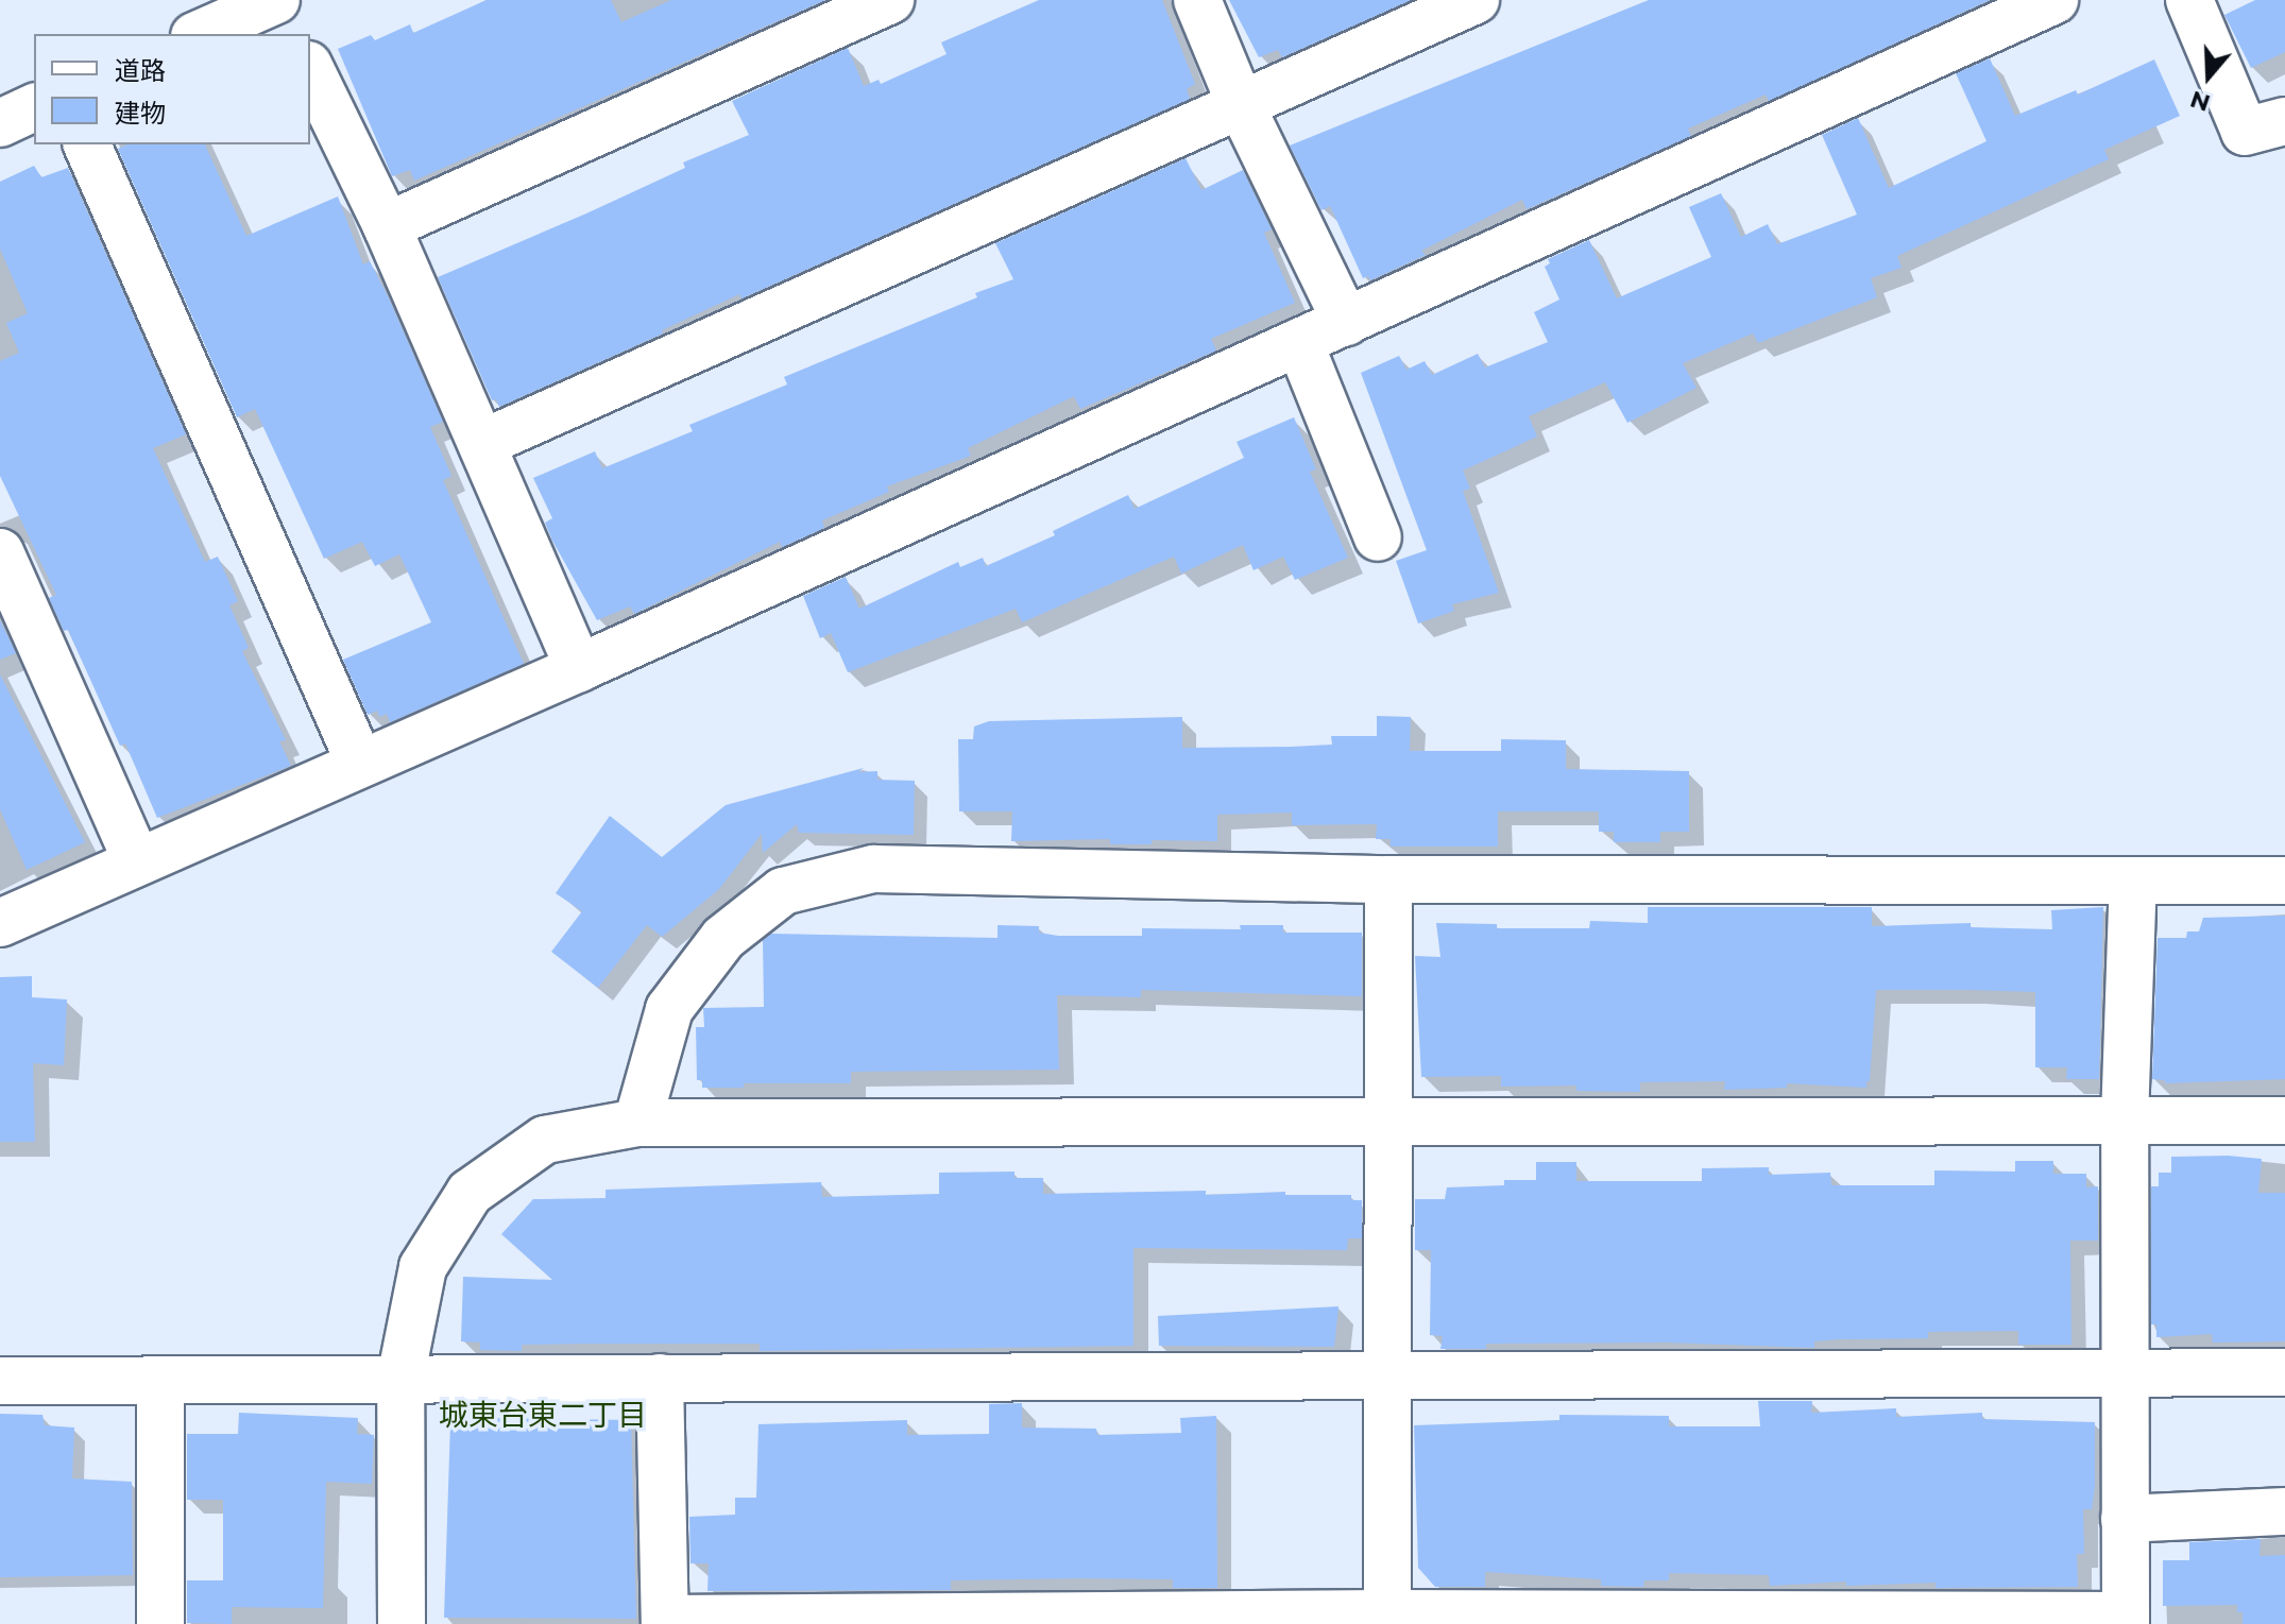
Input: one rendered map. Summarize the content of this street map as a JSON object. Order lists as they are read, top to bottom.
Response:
{
  "districts": ["城東台東二丁目"],
  "legend": ["道路", "建物"],
  "north": "bottom"
}
